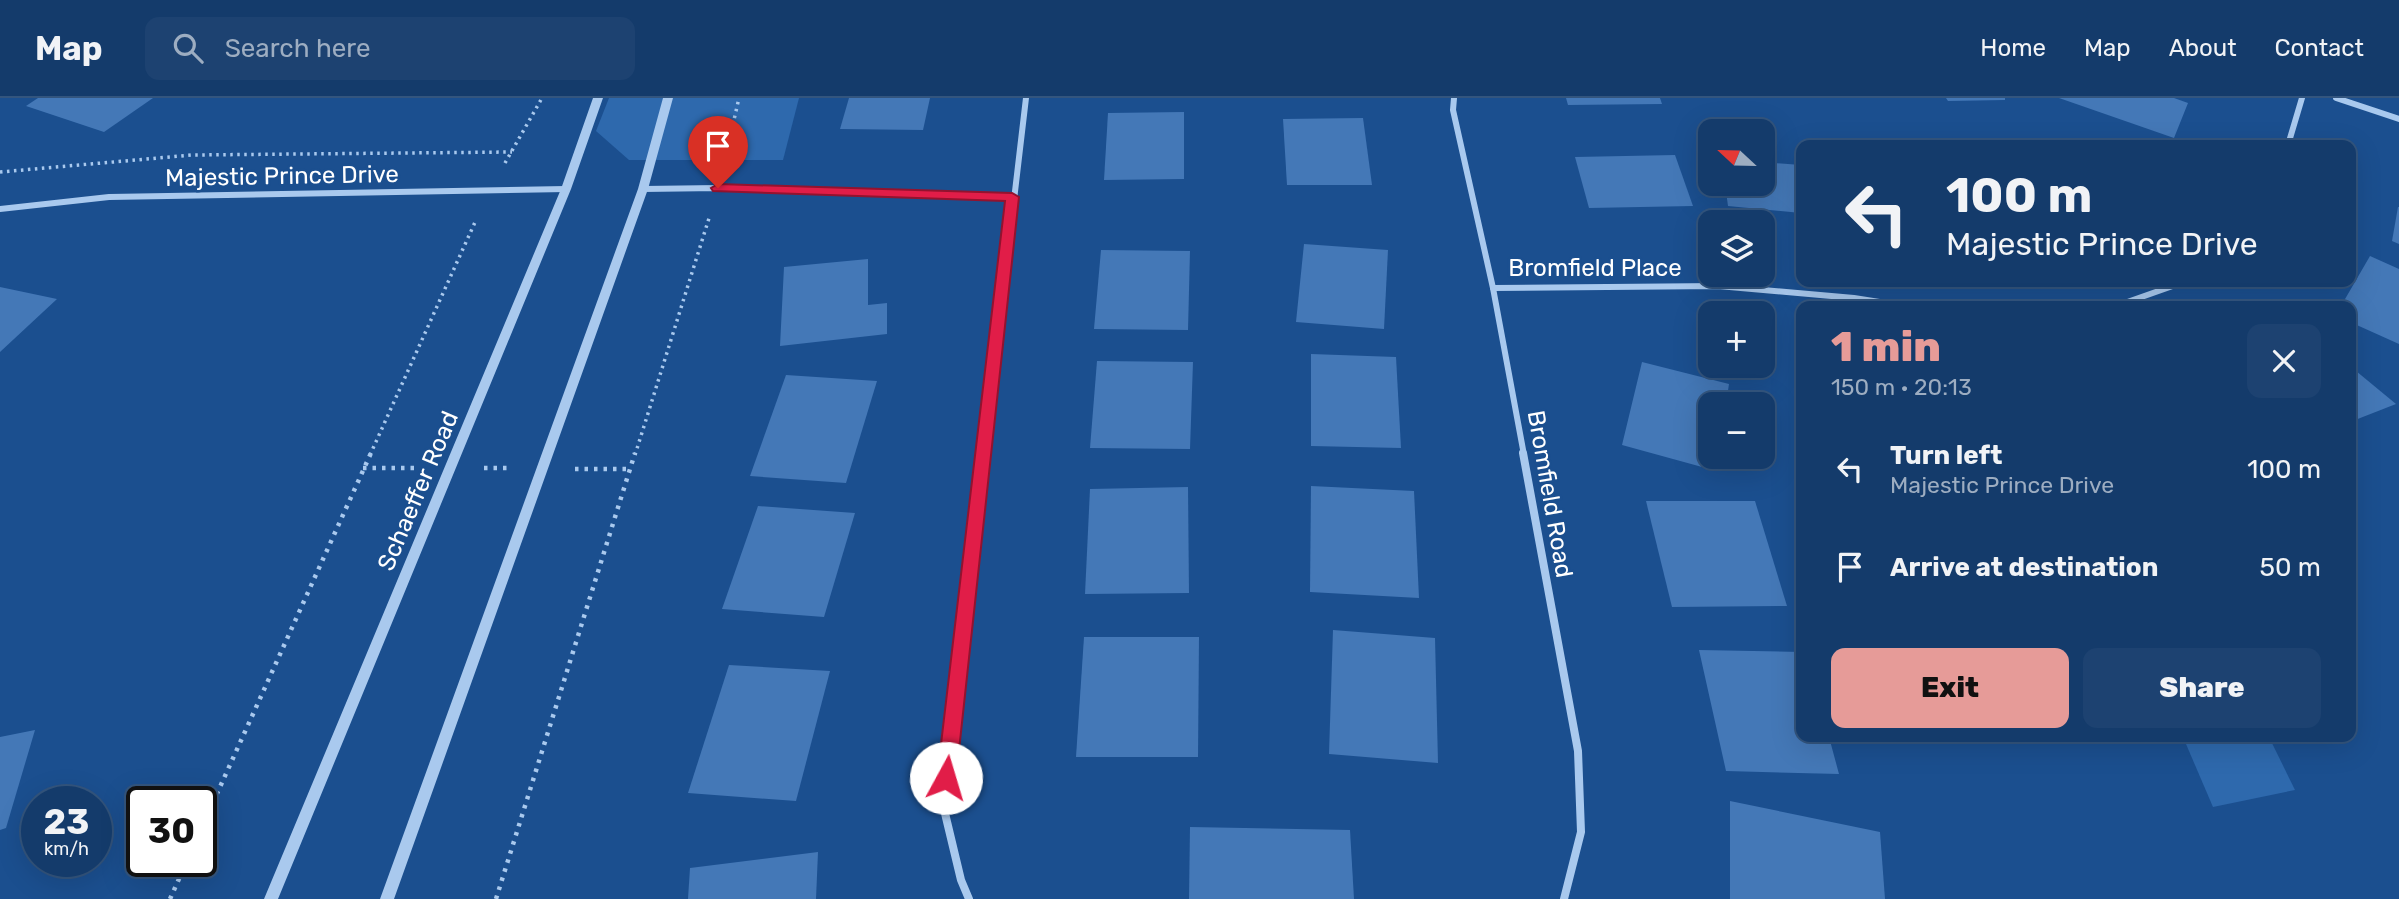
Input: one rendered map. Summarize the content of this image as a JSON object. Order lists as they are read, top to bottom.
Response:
{
  "streets": {
    "street": [
      "Majestic Prince Drive",
      "Bromfield Place",
      "Schaeffer Road",
      "Bromfield Road"
    ]
  },
  "crossings": [
    ["Majestic Prince Drive", "Schaeffer Road"],
    ["Bromfield Place", "Bromfield Road"]
  ],
  "north": "left",
  "page": {
    "header": "Map",
    "search": "Search here",
    "nav": [
      "Home",
      "Map",
      "About",
      "Contact"
    ],
    "map_buttons": ["+", "−"],
    "turn": ["100 m", "Majestic Prince Drive"],
    "heading": ["1 min", "150 m · 20:13"],
    "list": [
      {
        "name": "Turn left",
        "note": "Majestic Prince Drive",
        "value": "100 m"
      },
      {
        "name": "Arrive at destination",
        "value": "50 m"
      }
    ],
    "buttons": ["Exit", "Share"],
    "speed": "23 km/h",
    "limit": "30"
  }
}
